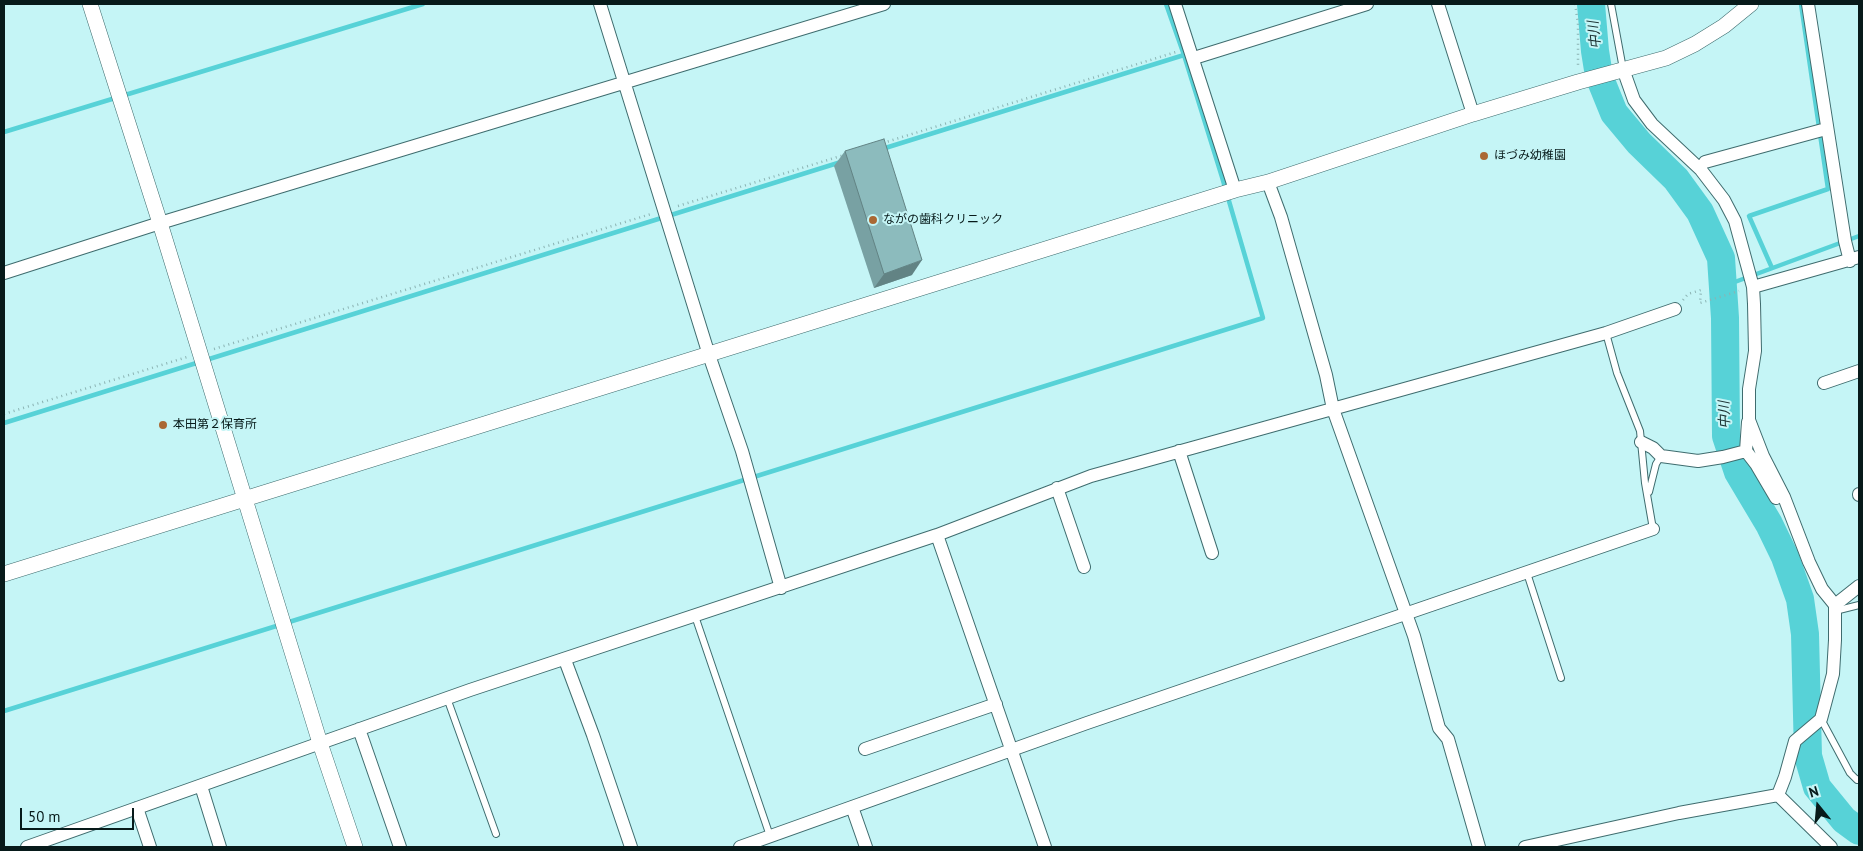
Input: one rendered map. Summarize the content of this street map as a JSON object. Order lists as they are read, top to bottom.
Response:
{
  "water": ["中川"],
  "places": ["ほづみ幼稚園", "ながの歯科クリニック", "本田第２保育所"],
  "scale_bar": "50 m",
  "north": "top"
}
